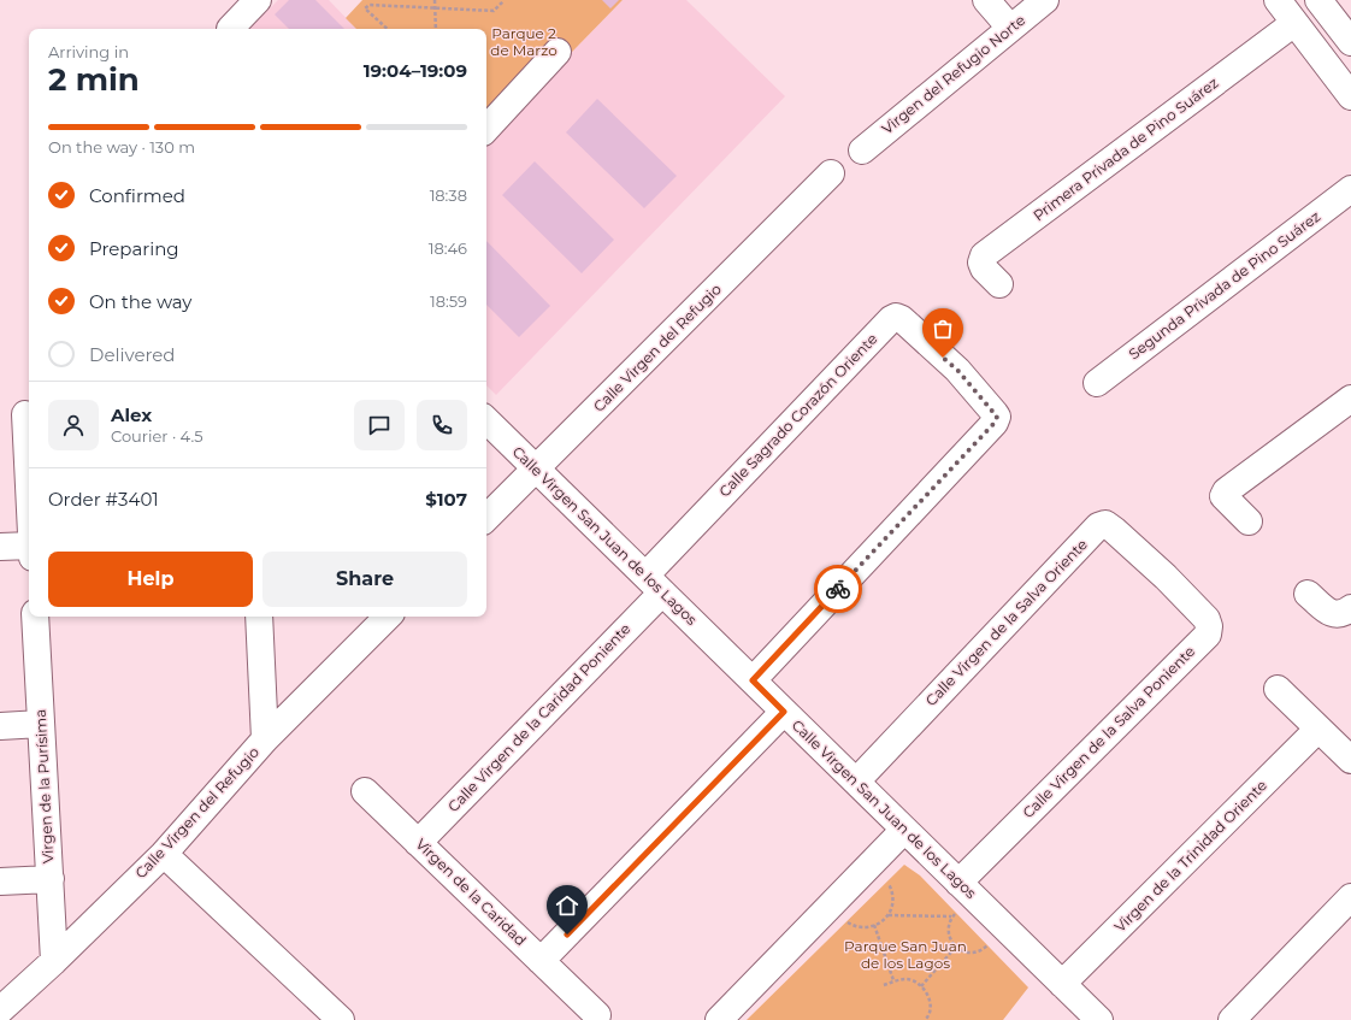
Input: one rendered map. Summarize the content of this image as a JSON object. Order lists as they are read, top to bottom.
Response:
{
  "streets": {
    "street": [
      "Virgen del Refugio Norte",
      "Primera Privada de Pino Suárez",
      "Segunda Privada de Pino Suárez",
      "Calle Virgen del Refugio",
      "Calle Sagrado Corazón Oriente",
      "Calle Virgen San Juan de los Lagos",
      "Calle Virgen de la Salva Oriente",
      "Calle Virgen de la Caridad Poniente",
      "Calle Virgen de la Salva Poniente",
      "Virgen de la Purísima",
      "Virgen de la Trinidad Oriente",
      "Virgen de la Caridad"
    ]
  },
  "crossings": [
    ["Calle Virgen del Refugio", "Calle Virgen San Juan de los Lagos"],
    ["Calle Virgen del Refugio", "Virgen de la Purísima"],
    ["Calle Sagrado Corazón Oriente", "Calle Virgen San Juan de los Lagos"],
    ["Calle Sagrado Corazón Oriente", "Calle Virgen de la Caridad Poniente"],
    ["Calle Virgen San Juan de los Lagos", "Calle Virgen de la Salva Oriente"],
    ["Calle Virgen San Juan de los Lagos", "Calle Virgen de la Caridad Poniente"],
    ["Calle Virgen San Juan de los Lagos", "Calle Virgen de la Salva Poniente"],
    ["Calle Virgen San Juan de los Lagos", "Virgen de la Trinidad Oriente"],
    ["Calle Virgen de la Salva Oriente", "Calle Virgen de la Salva Poniente"],
    ["Calle Virgen de la Caridad Poniente", "Virgen de la Caridad"]
  ],
  "parks": ["Parque 2 de Marzo", "Parque San Juan de los Lagos"],
  "page": {
    "heading": ["2 min", "Arriving in", "19:04–19:09"],
    "panel": [
      "Alex",
      "Courier · 4.5",
      "Order #3401",
      "$107"
    ],
    "bar": "On the way · 130 m",
    "list": [
      ["Confirmed", "18:38"],
      ["Preparing", "18:46"],
      ["On the way", "18:59"],
      "Delivered"
    ],
    "buttons": ["Help", "Share"]
  }
}
